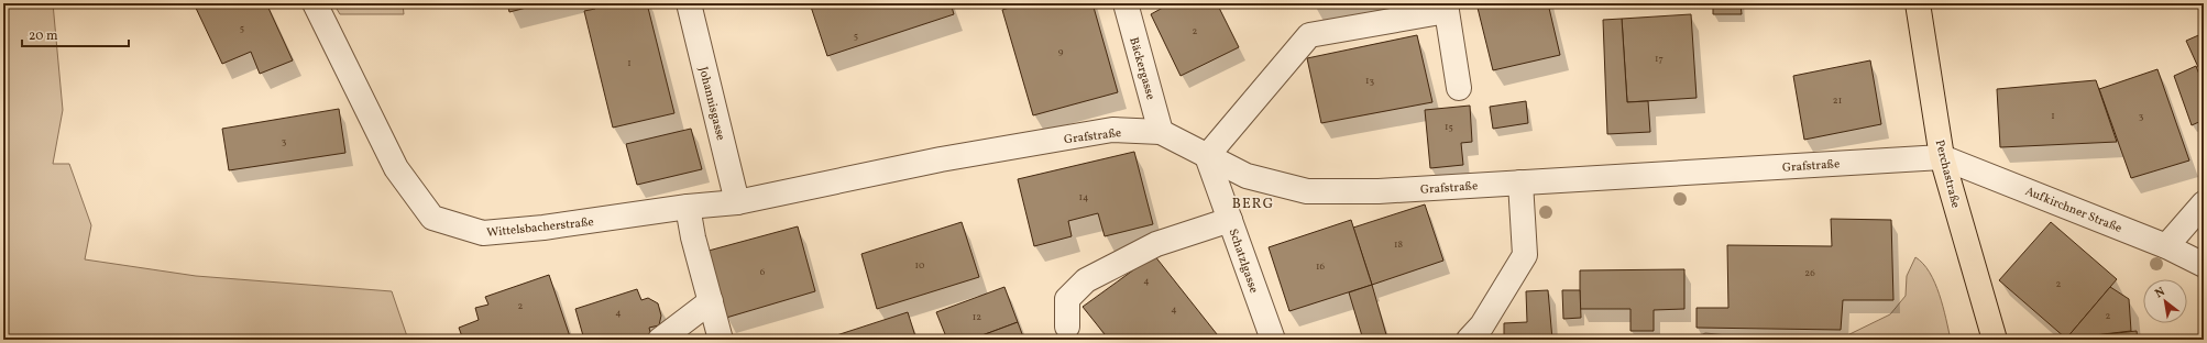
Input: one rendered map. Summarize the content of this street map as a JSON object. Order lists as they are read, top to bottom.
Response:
{
  "streets": {
    "main road": ["Perchastraße"],
    "street": [
      "Bäckergasse",
      "Johannisgasse",
      "Grafstraße",
      "Aufkirchner Straße",
      "Wittelsbacherstraße",
      "Schatzlgasse"
    ]
  },
  "crossings": [
    ["Bäckergasse", "Grafstraße"],
    ["Johannisgasse", "Grafstraße"],
    ["Grafstraße", "Perchastraße"],
    ["Grafstraße", "Aufkirchner Straße"],
    ["Grafstraße", "Wittelsbacherstraße"],
    ["Grafstraße", "Schatzlgasse"],
    ["Perchastraße", "Aufkirchner Straße"]
  ],
  "districts": ["BERG"],
  "house_numbers": [
    "5",
    "2",
    "5",
    "9",
    "17",
    "1",
    "13",
    "21",
    "1",
    "3",
    "15",
    "3",
    "14",
    "18",
    "10",
    "16",
    "6",
    "26",
    "4",
    "2",
    "2",
    "4",
    "4",
    "2",
    "12"
  ],
  "scale_bar": "20 m",
  "north": "top left"
}
